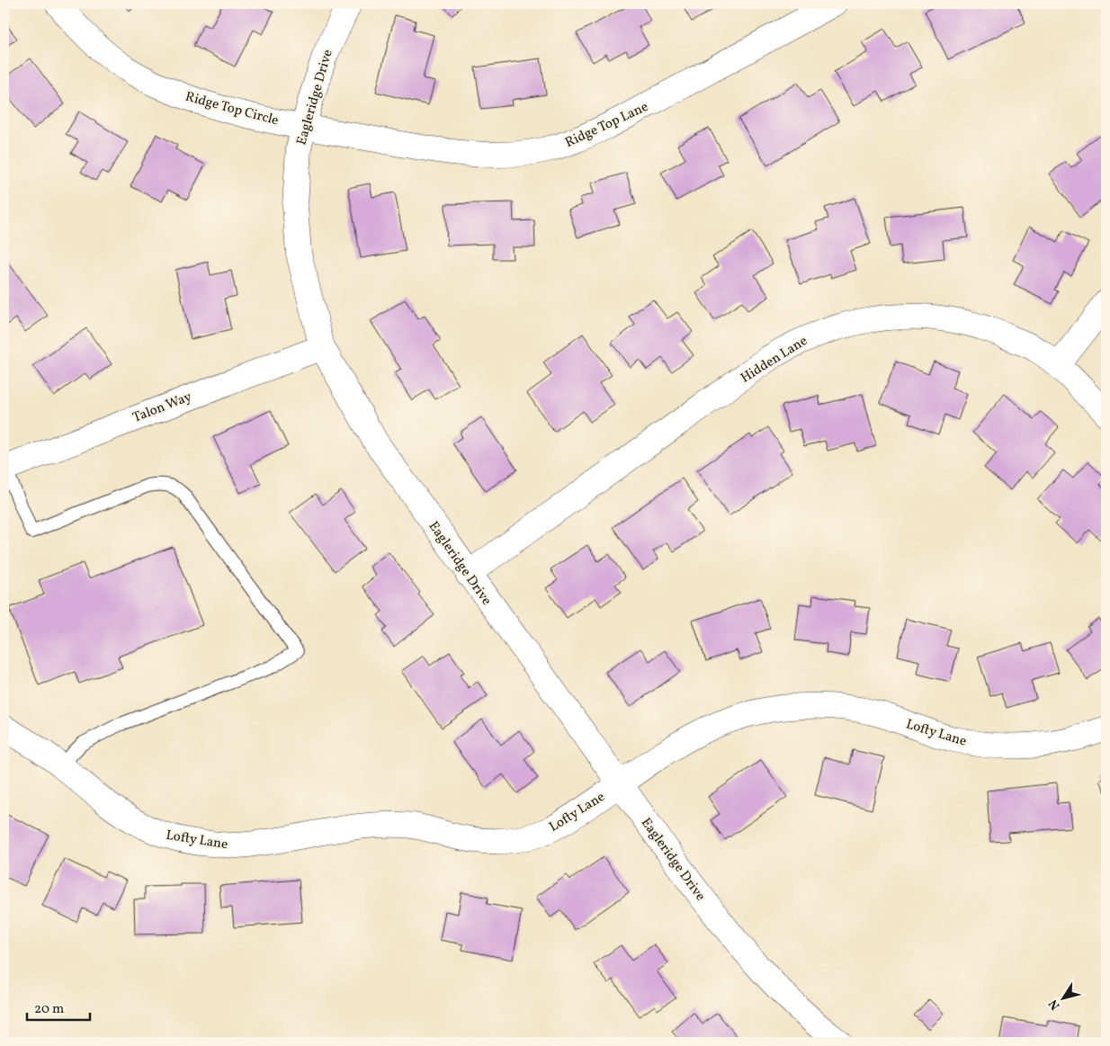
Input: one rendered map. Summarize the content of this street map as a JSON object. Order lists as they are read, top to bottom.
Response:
{
  "streets": {
    "street": [
      "Eagleridge Drive",
      "Ridge Top Circle",
      "Ridge Top Lane",
      "Hidden Lane",
      "Talon Way",
      "Lofty Lane"
    ]
  },
  "crossings": [
    ["Eagleridge Drive", "Ridge Top Circle"],
    ["Eagleridge Drive", "Ridge Top Lane"],
    ["Eagleridge Drive", "Hidden Lane"],
    ["Eagleridge Drive", "Talon Way"],
    ["Eagleridge Drive", "Lofty Lane"],
    ["Ridge Top Circle", "Ridge Top Lane"]
  ],
  "scale_bar": "20 m",
  "north": "bottom left"
}
